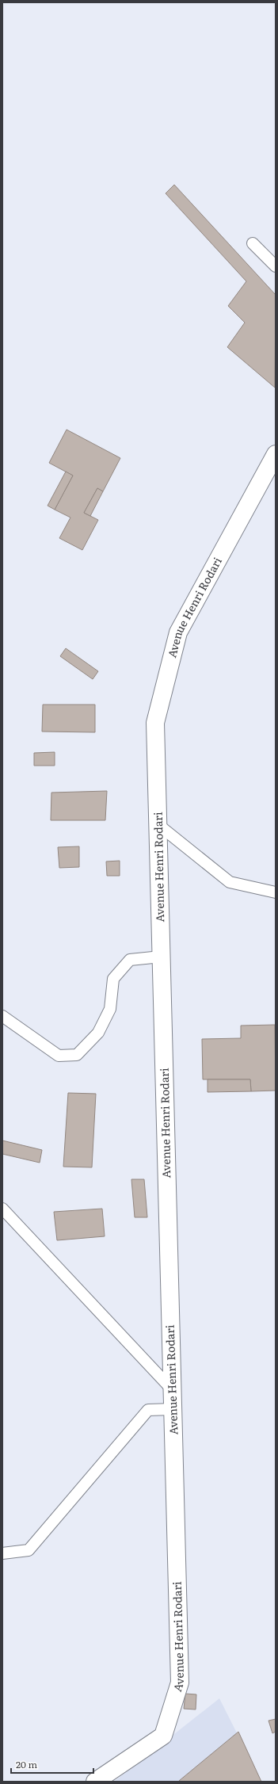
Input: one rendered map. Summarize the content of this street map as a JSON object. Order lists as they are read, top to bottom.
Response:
{
  "streets": {
    "street": ["Avenue Henri Rodari"]
  },
  "scale_bar": "20 m"
}
